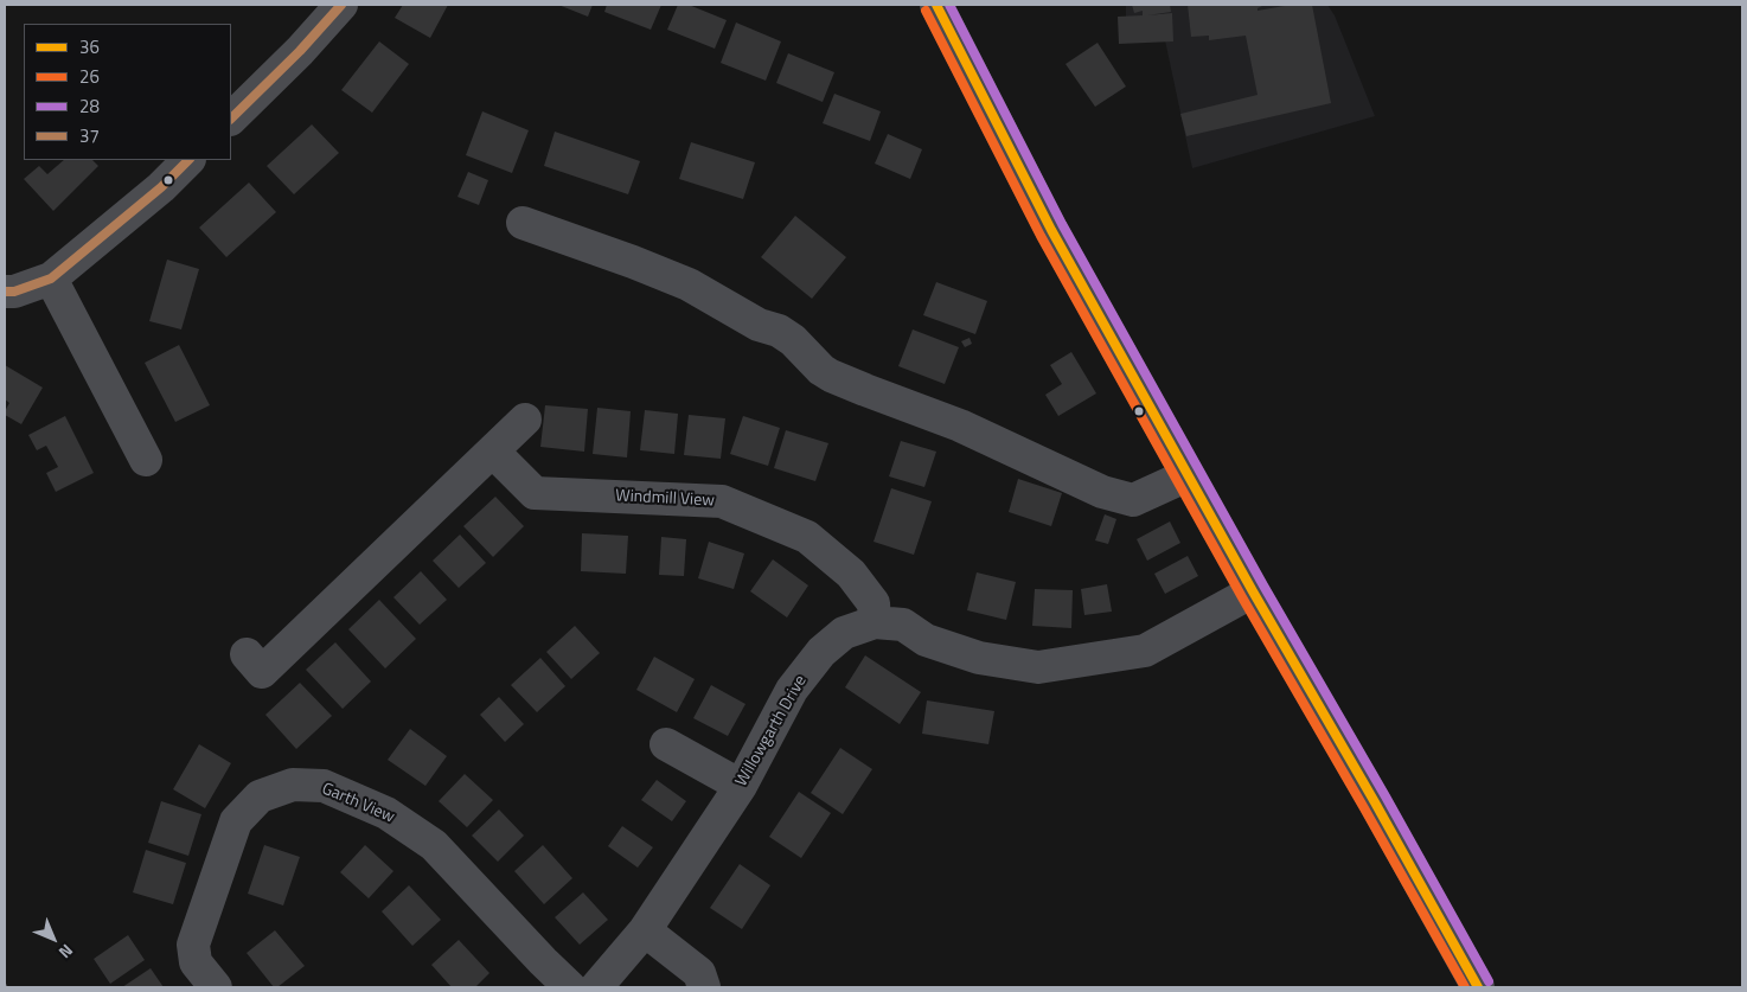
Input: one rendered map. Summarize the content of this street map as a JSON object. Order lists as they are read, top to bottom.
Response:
{
  "streets": {
    "street": ["Windmill View", "Willowgarth Drive", "Garth View"]
  },
  "crossings": [
    ["Windmill View", "Willowgarth Drive"]
  ],
  "lines": [
    "transit line 36",
    "transit line 28",
    "transit line 37",
    "transit line 26"
  ],
  "legend": [
    "36",
    "26",
    "28",
    "37"
  ],
  "north": "bottom right"
}
